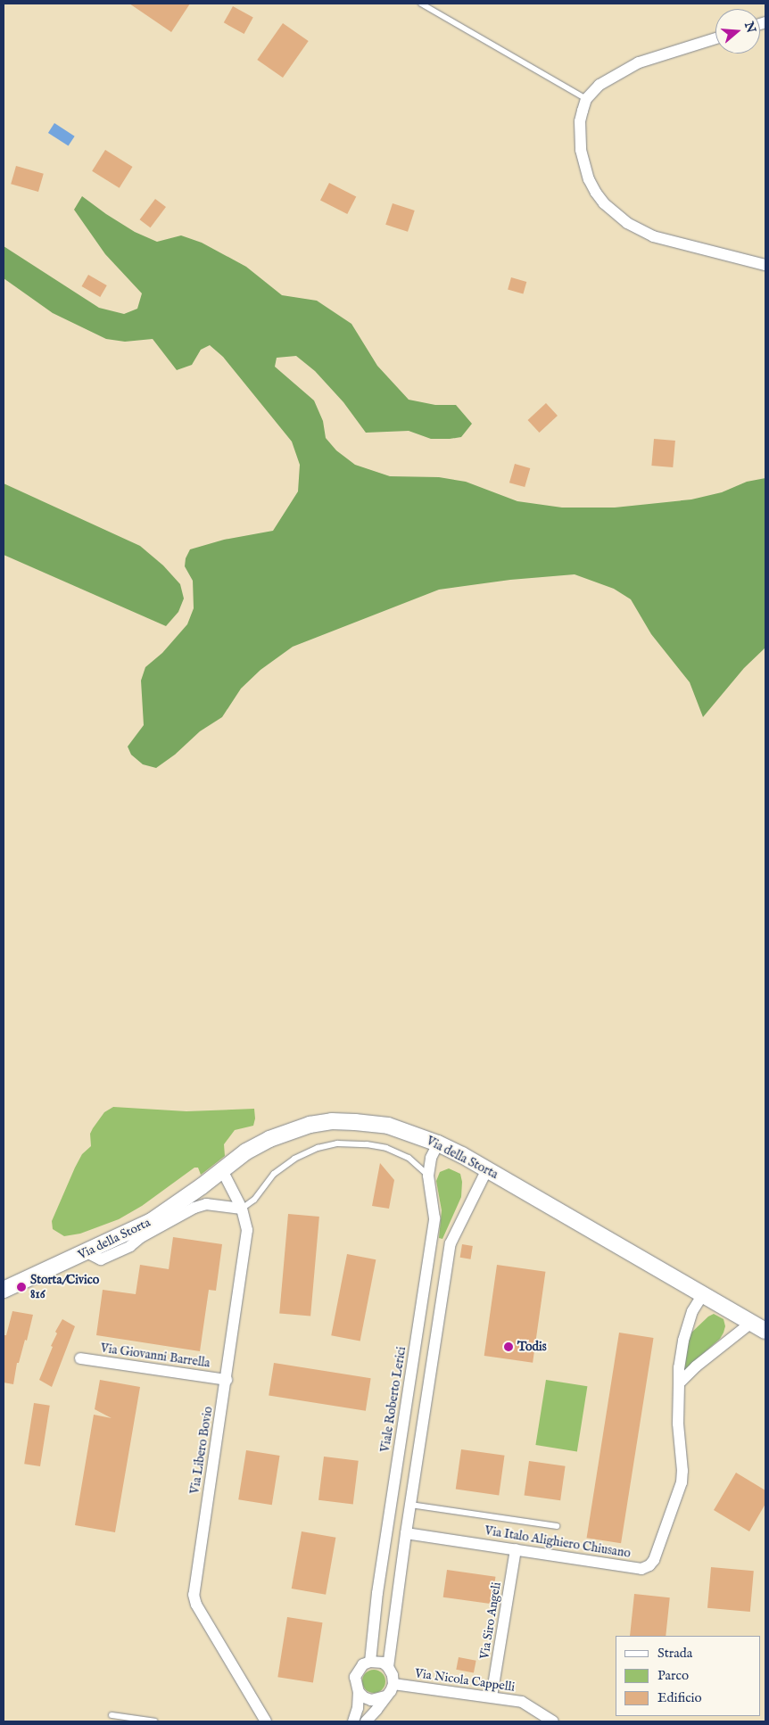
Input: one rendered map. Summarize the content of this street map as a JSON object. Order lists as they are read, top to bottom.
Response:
{
  "streets": {
    "main road": ["Via della Storta"],
    "street": [
      "Via Giovanni Barrella",
      "Viale Roberto Lerici",
      "Via Libero Bovio",
      "Via Italo Alighiero Chiusano",
      "Via Siro Angeli",
      "Via Nicola Cappelli"
    ]
  },
  "crossings": [
    ["Via della Storta", "Viale Roberto Lerici"],
    ["Via della Storta", "Via Libero Bovio"],
    ["Via della Storta", "Via Italo Alighiero Chiusano"],
    ["Via Giovanni Barrella", "Via Libero Bovio"],
    ["Viale Roberto Lerici", "Via Nicola Cappelli"],
    ["Via Italo Alighiero Chiusano", "Via Siro Angeli"],
    ["Via Siro Angeli", "Via Nicola Cappelli"]
  ],
  "places": ["Storta/Civico 816", "Todis"],
  "legend": ["Strada", "Parco", "Edificio"],
  "north": "right"
}
